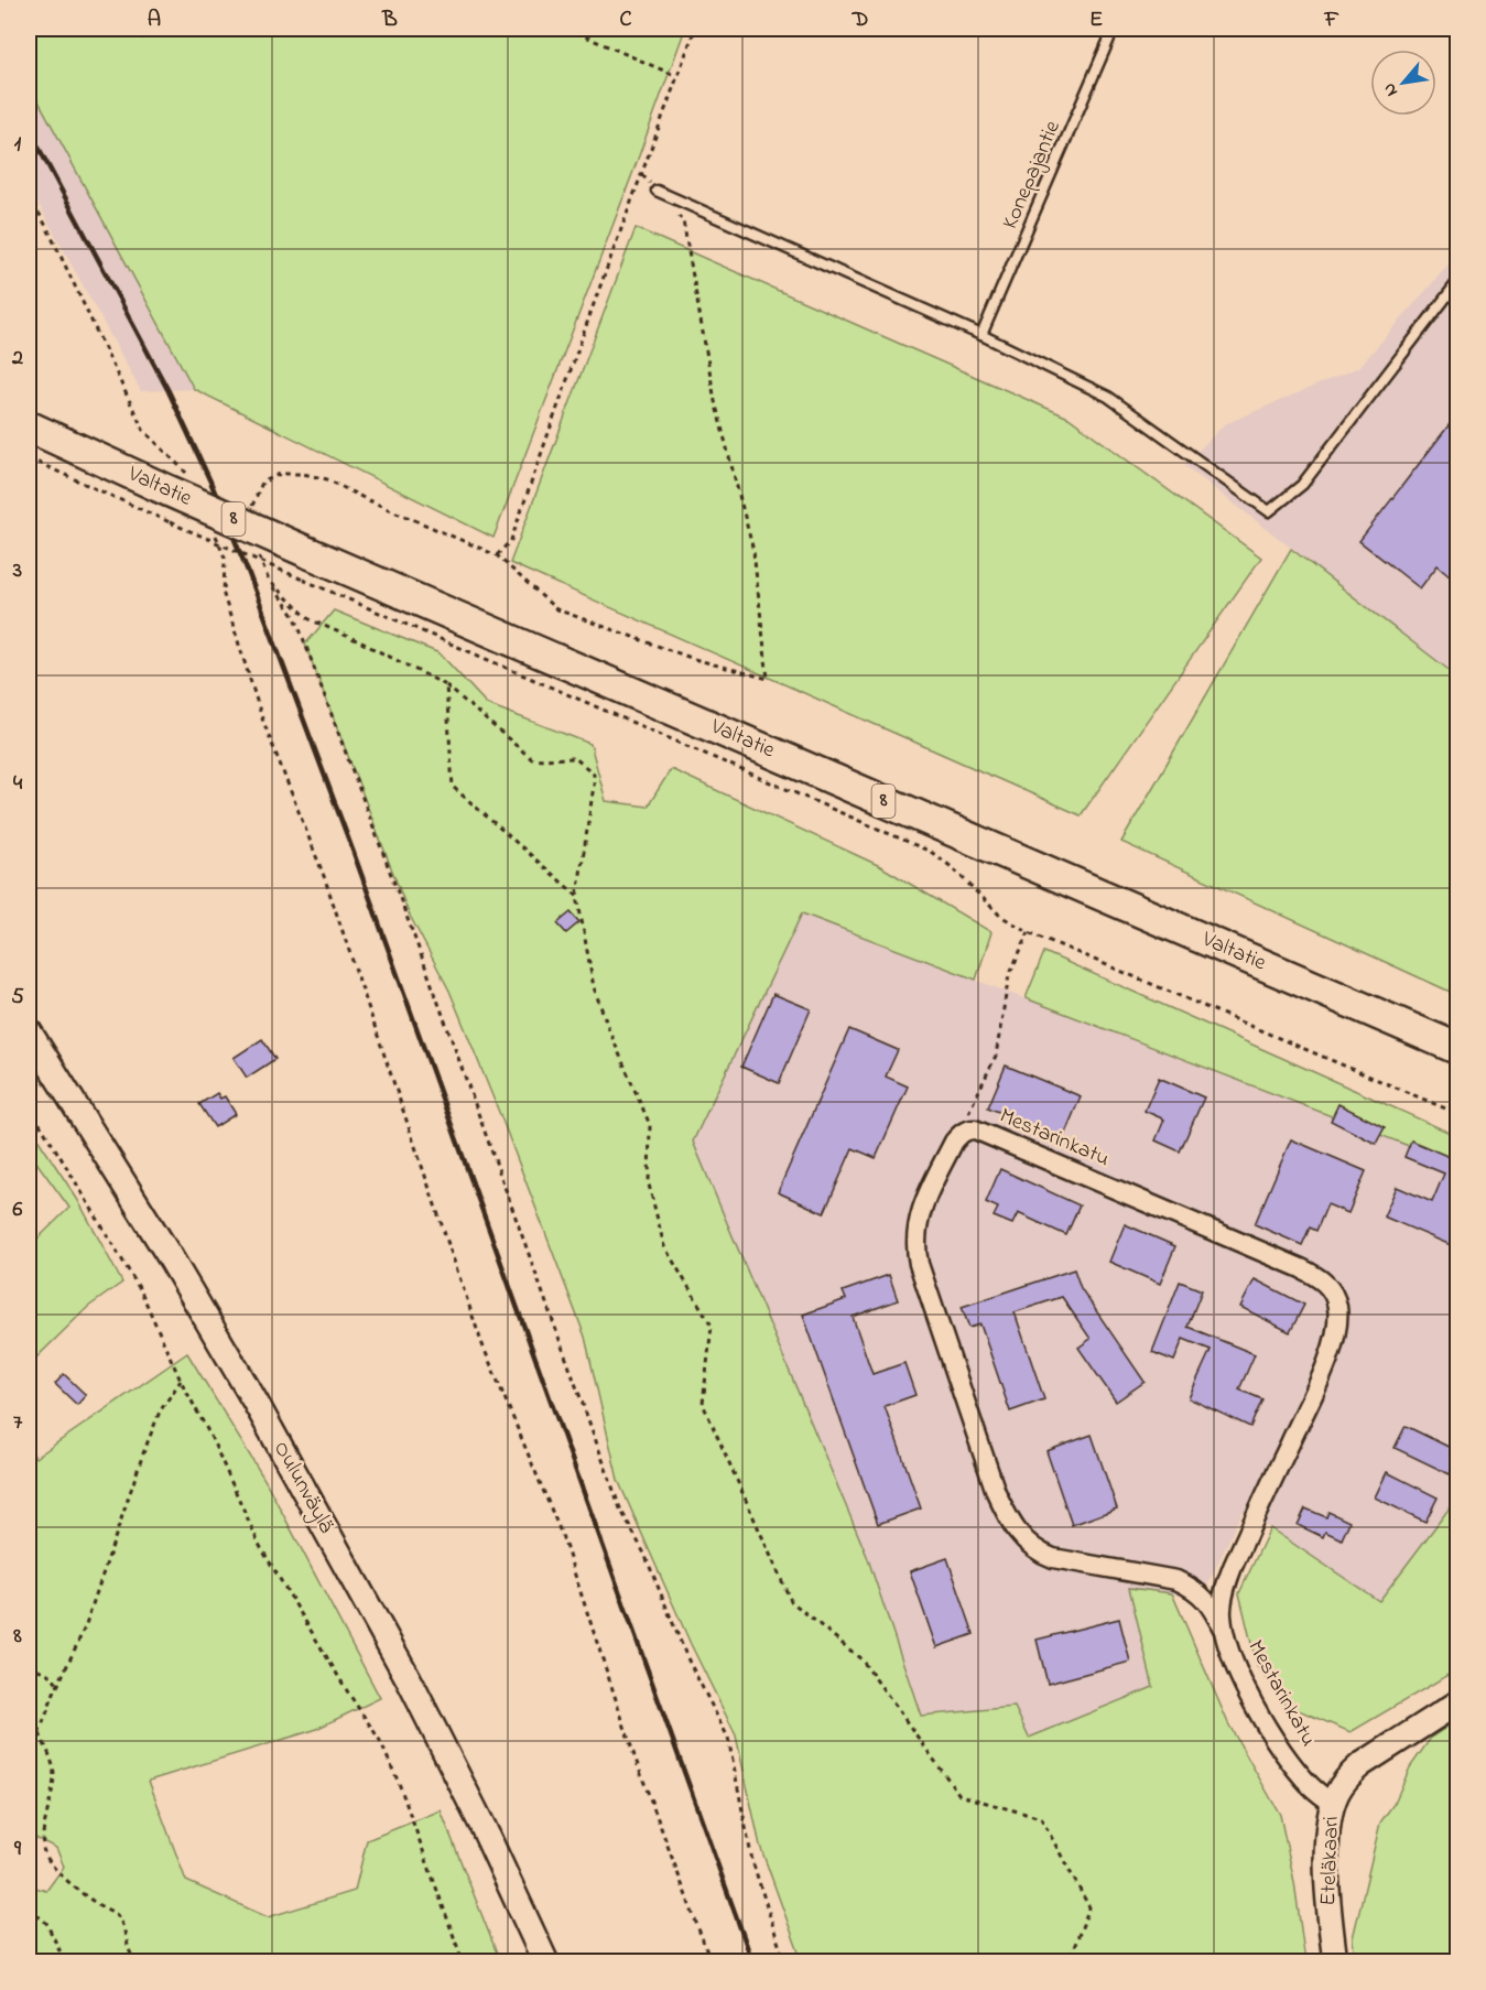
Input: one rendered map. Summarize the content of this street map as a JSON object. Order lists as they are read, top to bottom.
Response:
{
  "streets": {
    "highway": ["Valtatie", "8"],
    "main road": ["Oulunväylä"],
    "street": ["Mestarinkatu", "Eteläkaari"],
    "lane": ["Konepajantie"]
  },
  "crossings": [
    ["Mestarinkatu", "Eteläkaari"]
  ],
  "north": "bottom left",
  "grid": {
    "columns": [
      "A",
      "B",
      "C",
      "D",
      "E",
      "F"
    ],
    "rows": [
      "1",
      "2",
      "3",
      "4",
      "5",
      "6",
      "7",
      "8",
      "9"
    ]
  }
}
